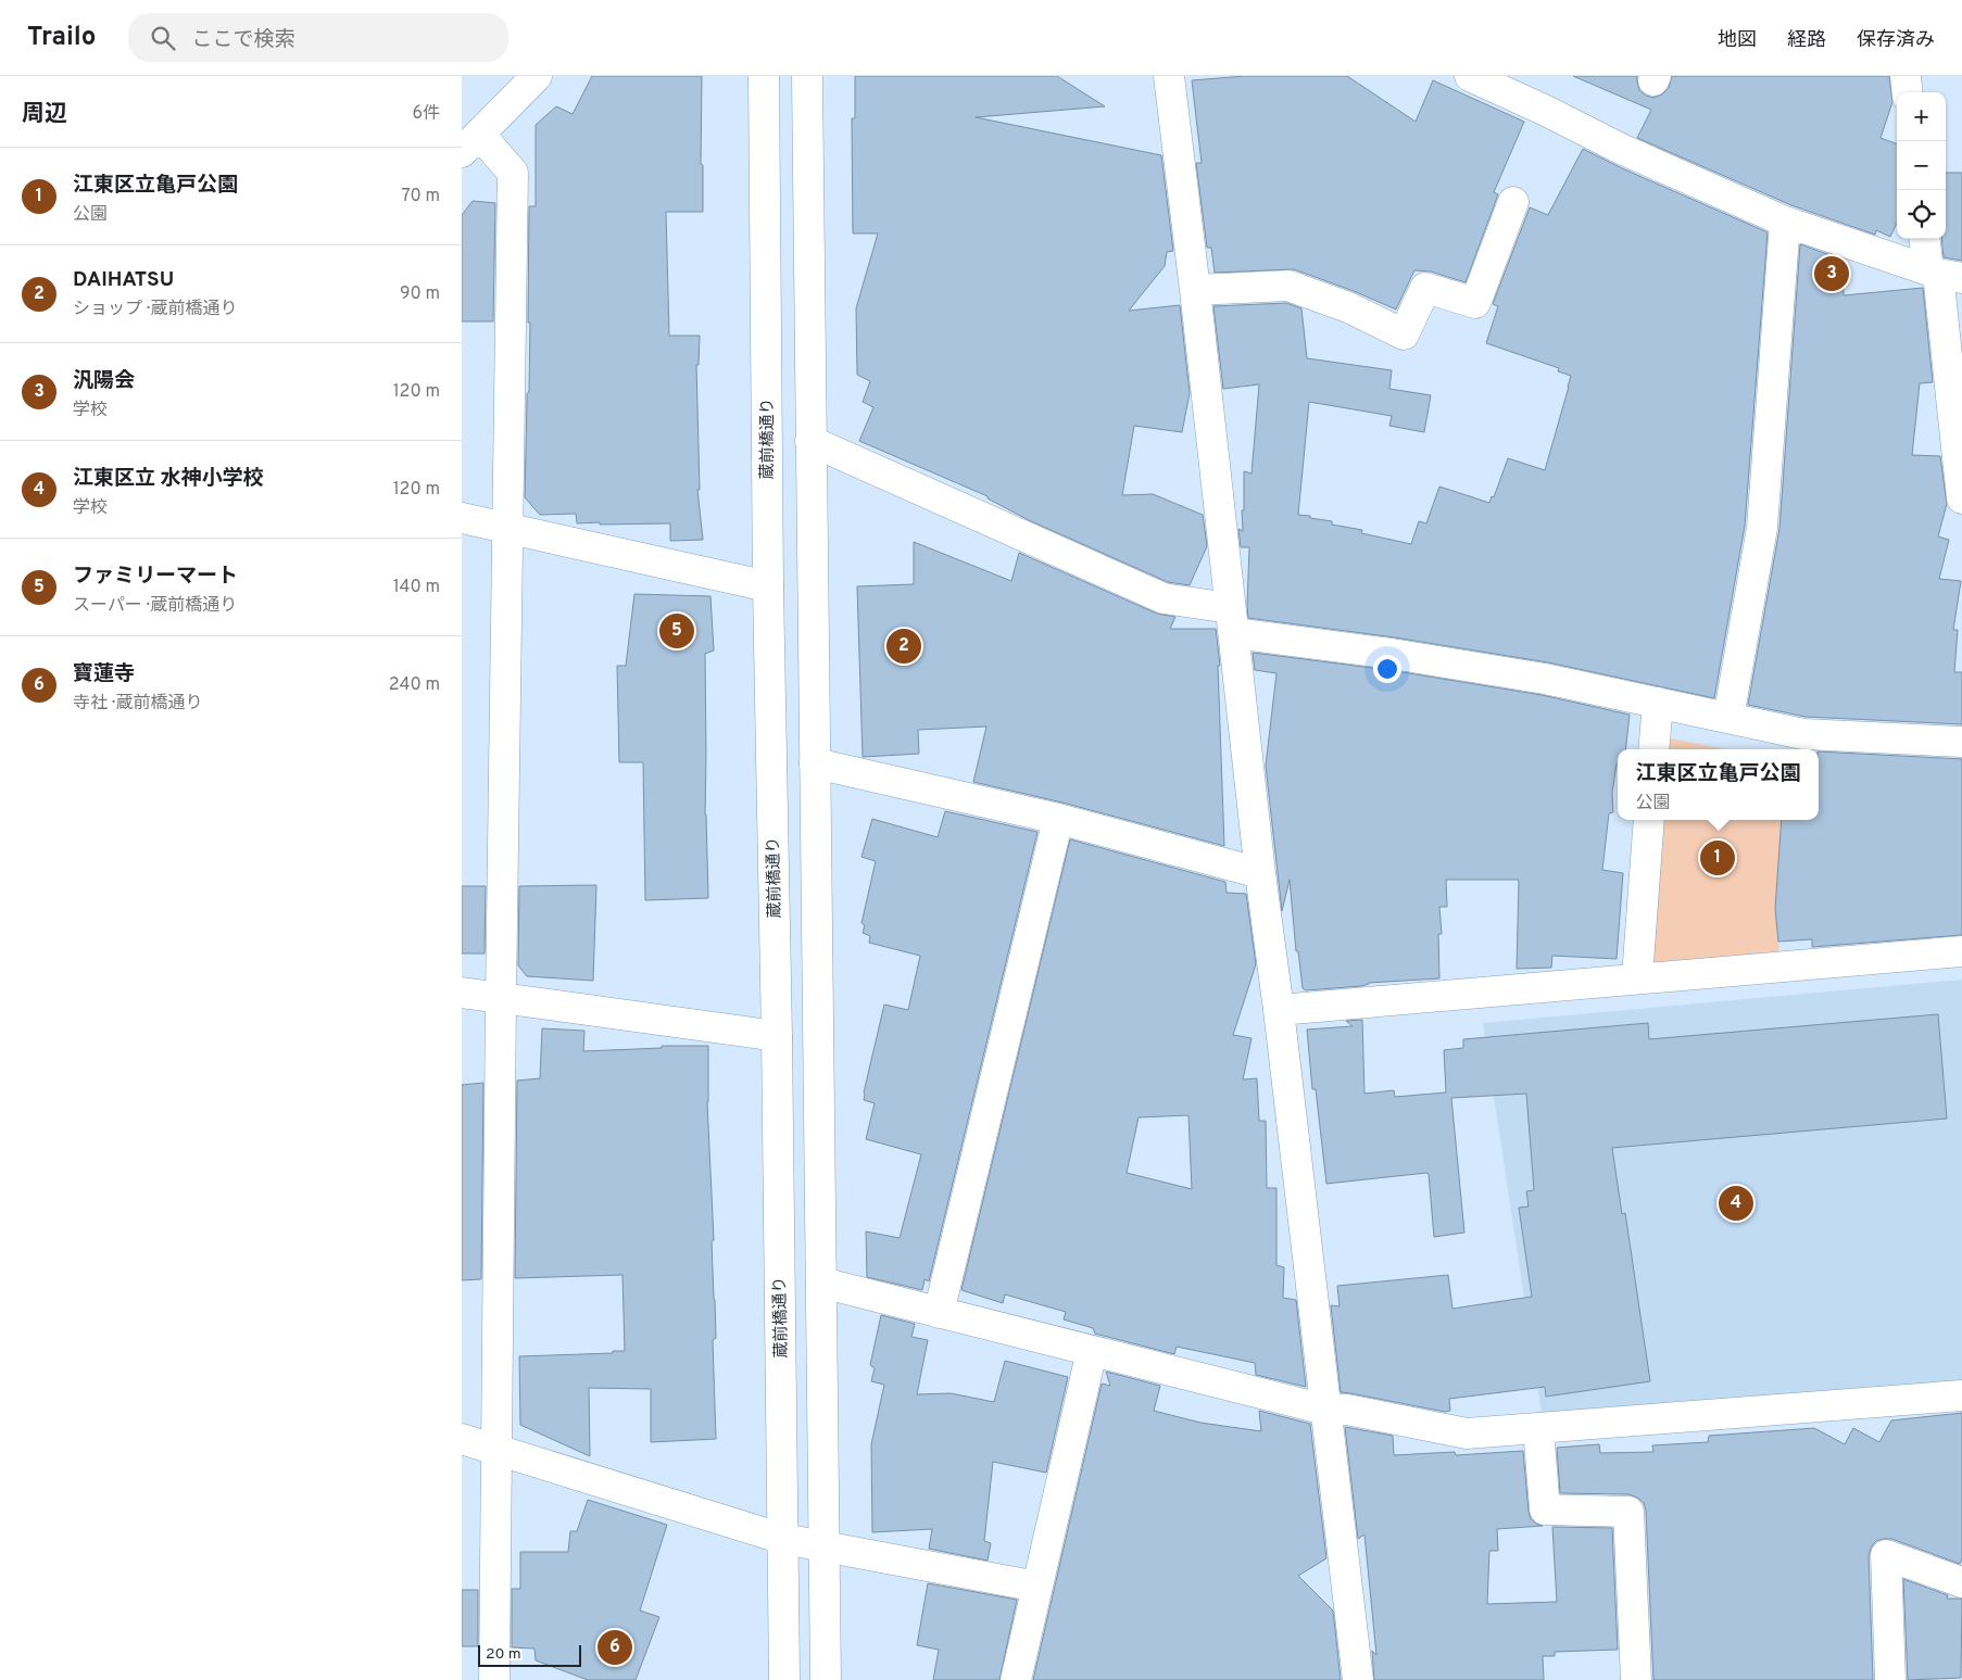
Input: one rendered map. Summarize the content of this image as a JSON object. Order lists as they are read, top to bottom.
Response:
{
  "streets": {
    "street": ["蔵前橋通り"]
  },
  "scale_bar": "20 m",
  "page": {
    "header": "Trailo",
    "search": "ここで検索",
    "nav": ["地図", "経路", "保存済み"],
    "heading": ["周辺", "6件"],
    "map_buttons": ["+", "−"],
    "list": [
      {
        "mark": "1",
        "name": "江東区立亀戸公園",
        "note": "公園",
        "value": "70 m"
      },
      {
        "mark": "2",
        "name": "DAIHATSU",
        "note": "ショップ · 蔵前橋通り",
        "value": "90 m"
      },
      {
        "mark": "3",
        "name": "汎陽会",
        "note": "学校",
        "value": "120 m"
      },
      {
        "mark": "4",
        "name": "江東区立 水神小学校",
        "note": "学校",
        "value": "120 m"
      },
      {
        "mark": "5",
        "name": "ファミリーマート",
        "note": "スーパー · 蔵前橋通り",
        "value": "140 m"
      },
      {
        "mark": "6",
        "name": "寶蓮寺",
        "note": "寺社 · 蔵前橋通り",
        "value": "240 m"
      }
    ],
    "pins": [
      "3",
      "5",
      "2",
      "1",
      "4",
      "6"
    ],
    "popup": ["江東区立亀戸公園", "公園"],
    "scale": "20 m"
  }
}
